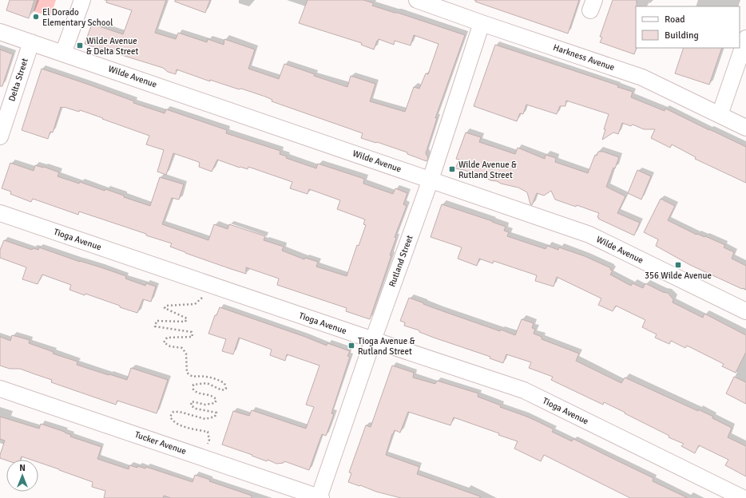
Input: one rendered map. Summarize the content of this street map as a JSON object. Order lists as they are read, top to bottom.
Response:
{
  "streets": {
    "street": [
      "Harkness Avenue",
      "Wilde Avenue",
      "Delta Street",
      "Tioga Avenue",
      "Rutland Street",
      "Tucker Avenue"
    ]
  },
  "crossings": [
    ["Harkness Avenue", "Rutland Street"],
    ["Wilde Avenue", "Delta Street"],
    ["Wilde Avenue", "Rutland Street"],
    ["Tioga Avenue", "Rutland Street"],
    ["Rutland Street", "Tucker Avenue"]
  ],
  "places": {
    "other": ["El Dorado Elementary School"],
    "transit": [
      "Wilde Avenue & Delta Street",
      "Wilde Avenue & Rutland Street",
      "356 Wilde Avenue",
      "Tioga Avenue & Rutland Street"
    ]
  },
  "legend": ["Road", "Building"],
  "north": "top"
}
